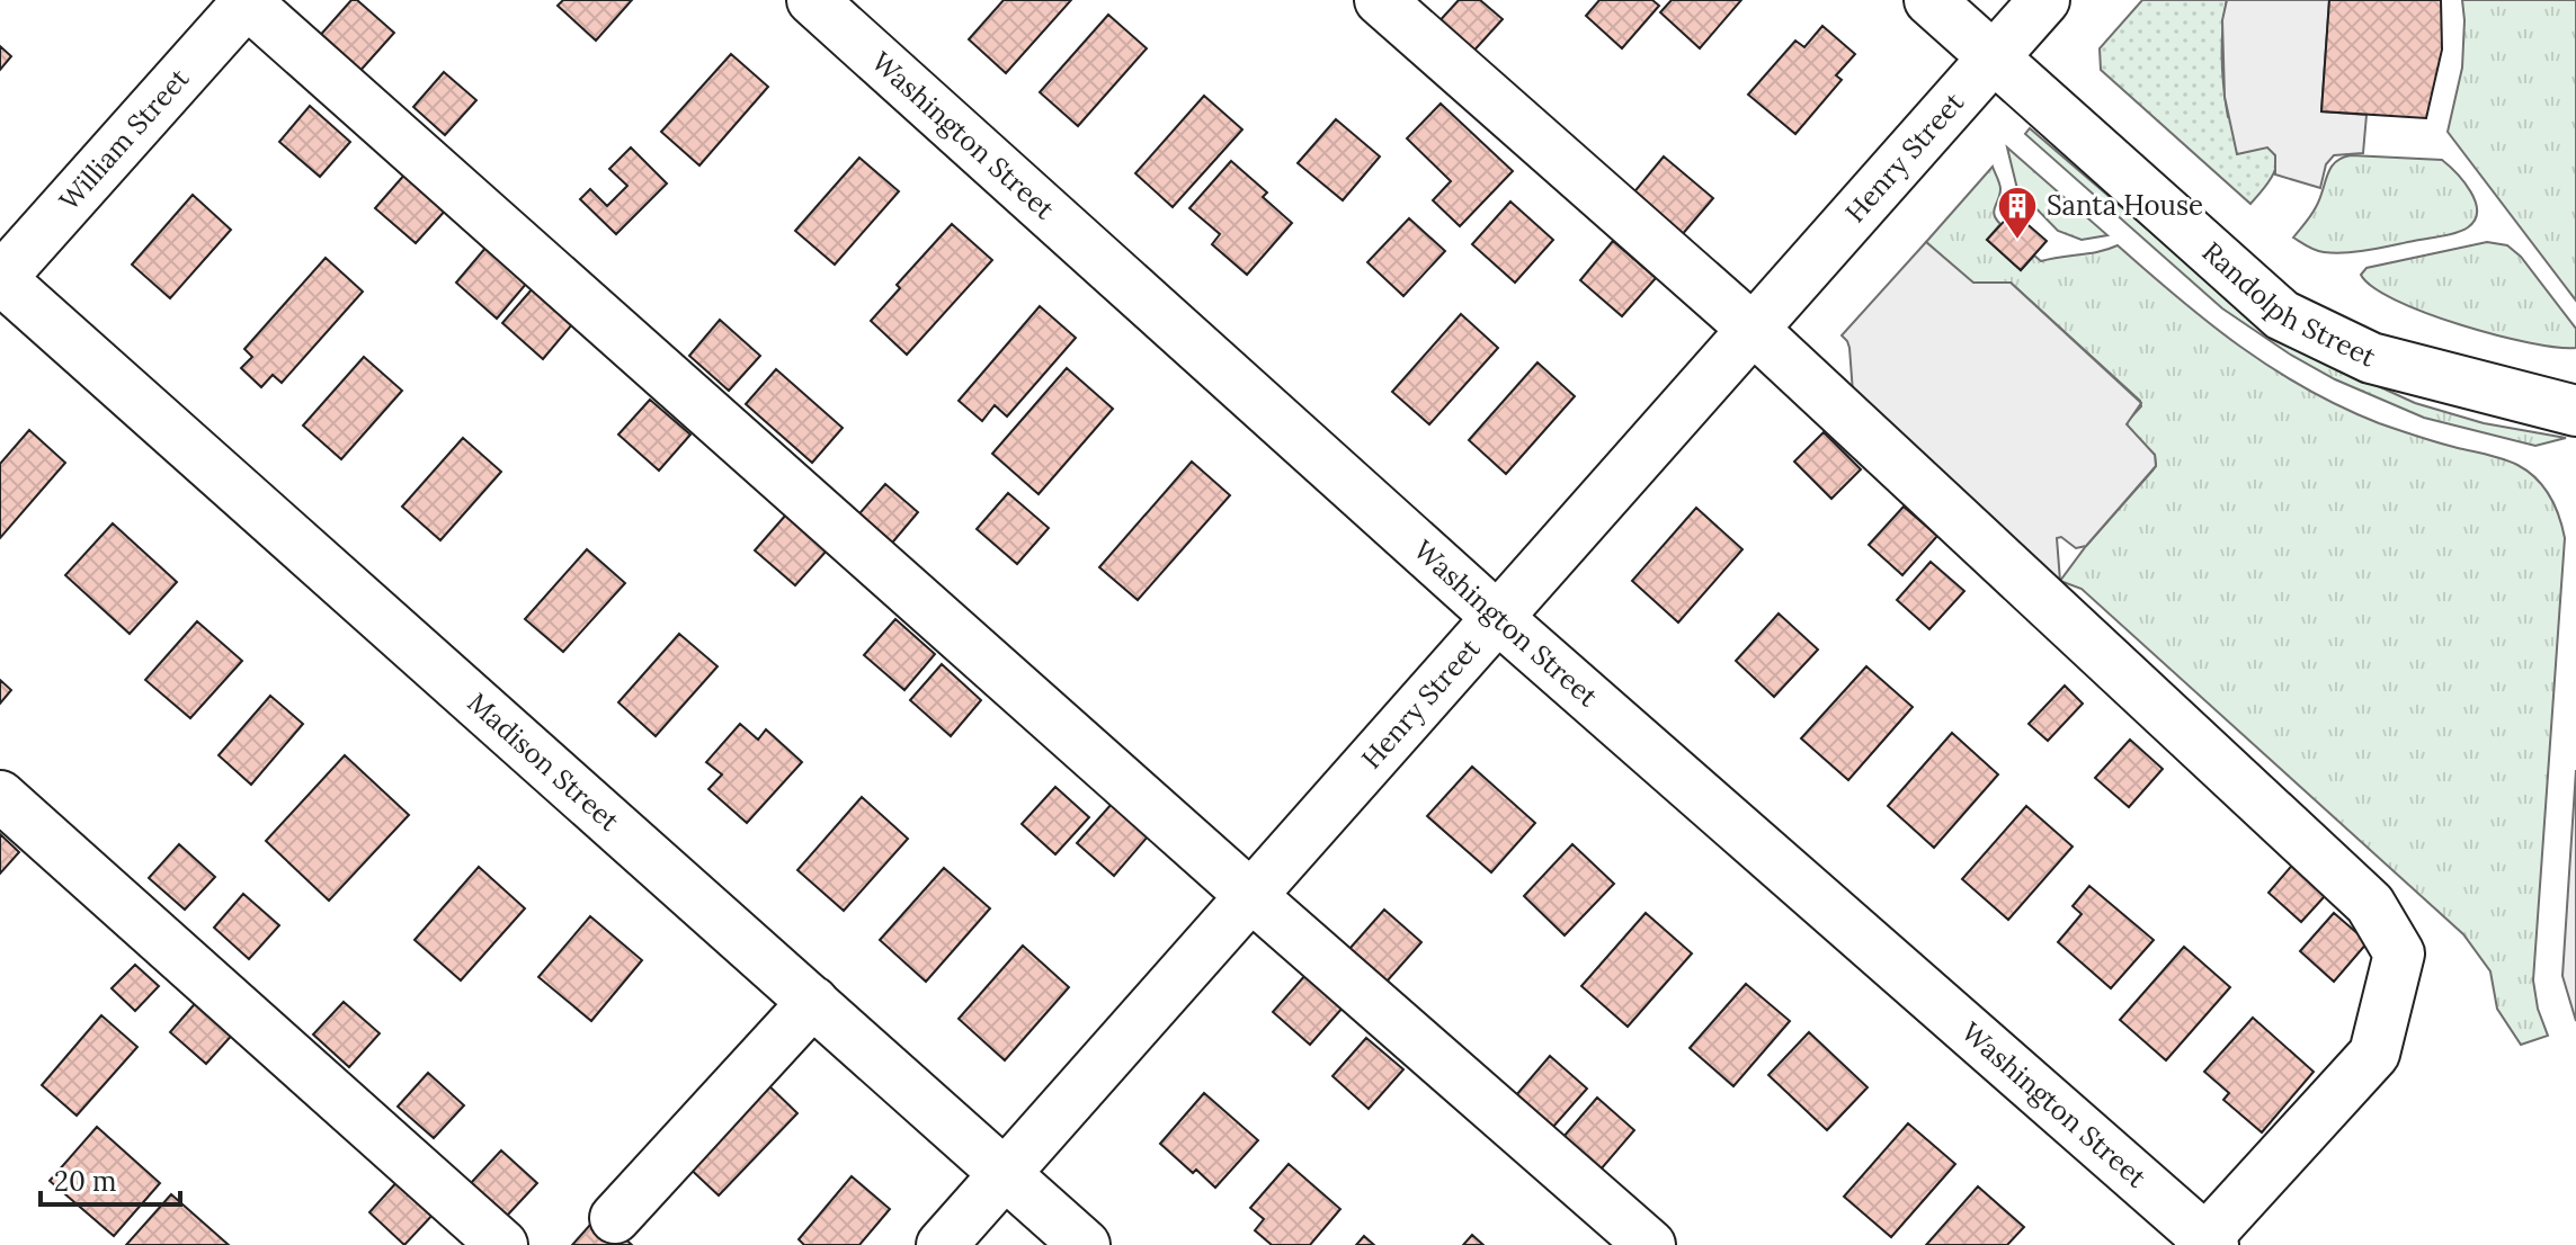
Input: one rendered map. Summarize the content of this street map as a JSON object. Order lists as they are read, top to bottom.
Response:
{
  "streets": {
    "street": [
      "Washington Street",
      "William Street",
      "Henry Street",
      "Randolph Street",
      "Madison Street"
    ]
  },
  "crossings": [
    ["Washington Street", "Henry Street"],
    ["William Street", "Madison Street"],
    ["Henry Street", "Randolph Street"],
    ["Henry Street", "Madison Street"]
  ],
  "places": {
    "building": ["Santa House"]
  },
  "scale_bar": "20 m"
}
